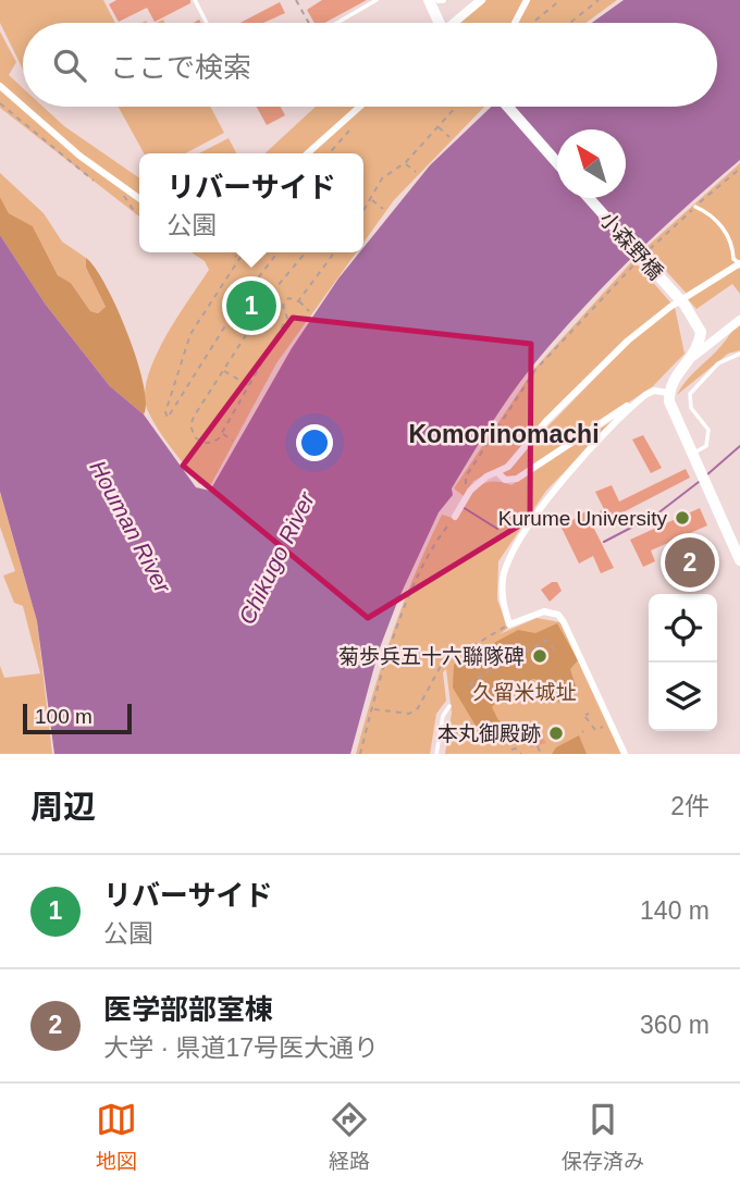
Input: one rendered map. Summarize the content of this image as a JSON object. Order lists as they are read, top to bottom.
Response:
{
  "streets": {
    "main road": ["小森野橋"]
  },
  "districts": ["Komorinomachi"],
  "water": ["Houman River", "Chikugo River"],
  "parks": ["久留米城址"],
  "places": ["Kurume University", "菊歩兵五十六聯隊碑", "本丸御殿跡"],
  "scale_bar": "100 m",
  "north": "top left",
  "page": {
    "search": "ここで検索",
    "popup": ["リバーサイド", "公園"],
    "pins": ["1", "2"],
    "scale": "100 m",
    "heading": ["周辺", "2件"],
    "list": [
      {
        "mark": "1",
        "name": "リバーサイド",
        "note": "公園",
        "value": "140 m"
      },
      {
        "mark": "2",
        "name": "医学部部室棟",
        "note": "大学 · 県道17号医大通り",
        "value": "360 m"
      }
    ],
    "nav": ["地図", "経路", "保存済み"]
  }
}
